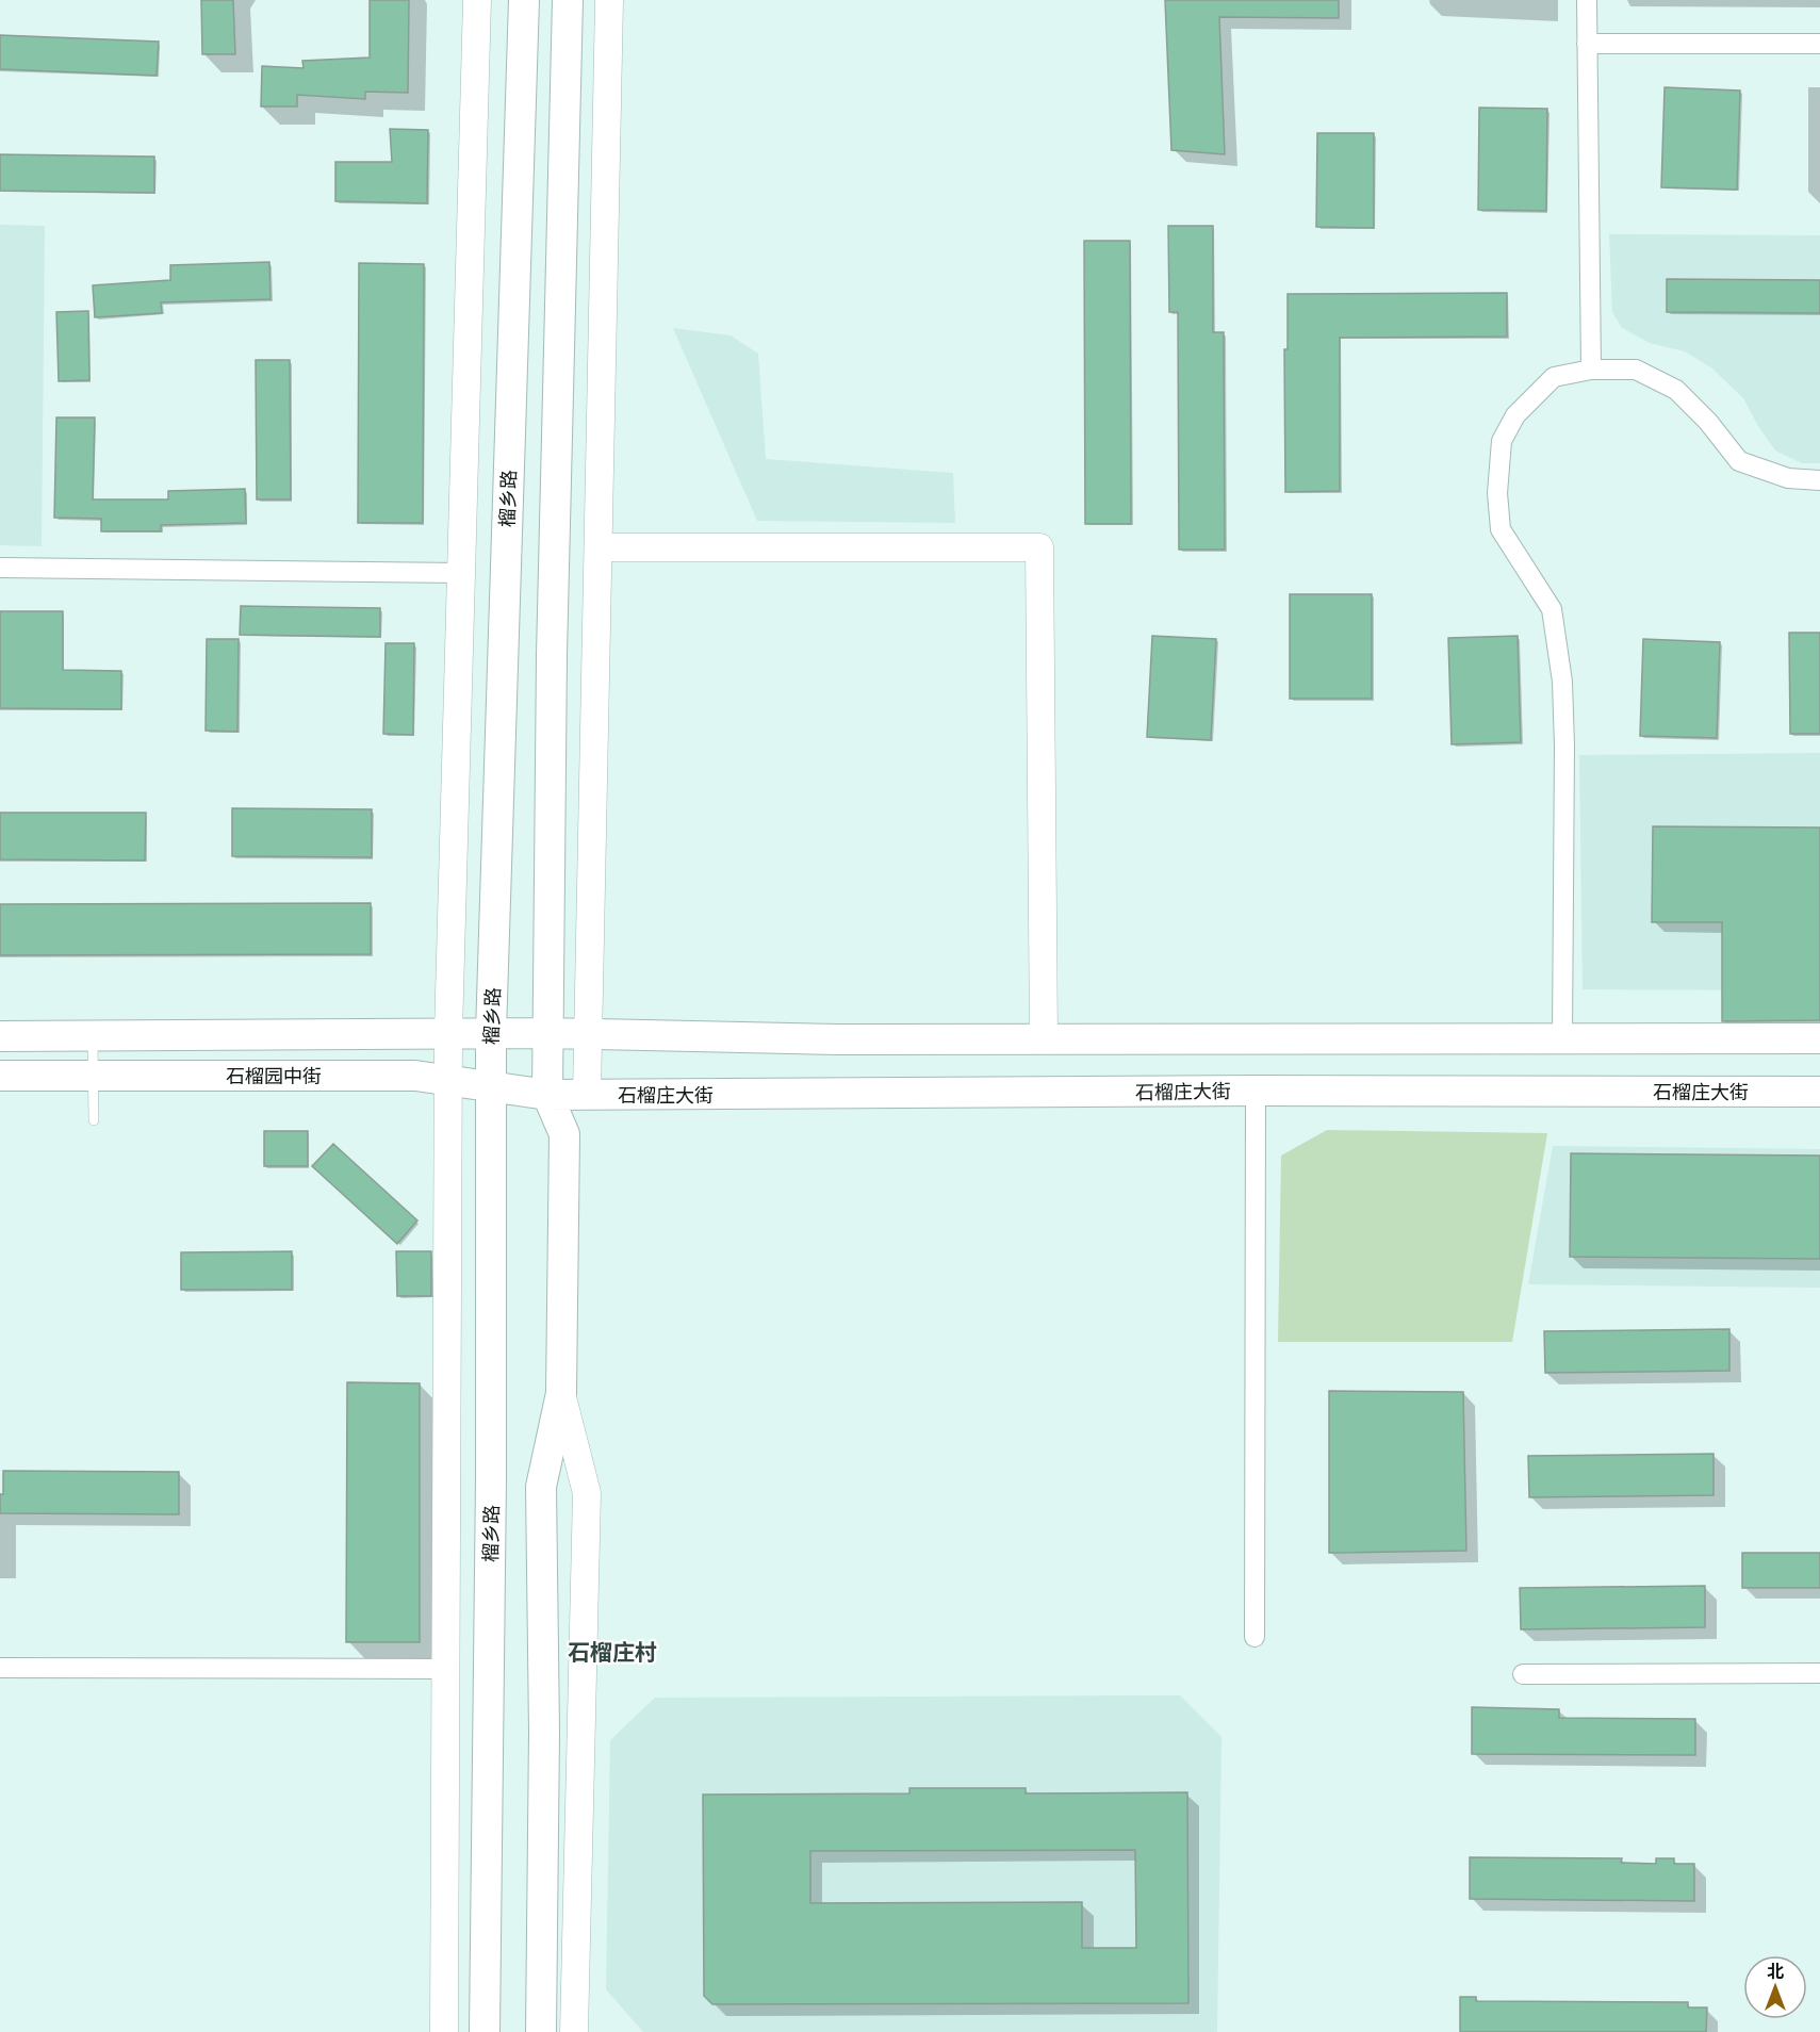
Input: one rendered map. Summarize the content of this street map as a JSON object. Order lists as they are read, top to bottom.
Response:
{
  "streets": {
    "main road": ["榴乡路", "石榴园中街", "石榴庄大街"]
  },
  "crossings": [
    ["榴乡路", "石榴园中街"],
    ["石榴园中街", "石榴庄大街"]
  ],
  "districts": ["石榴庄村"],
  "north": "top"
}
